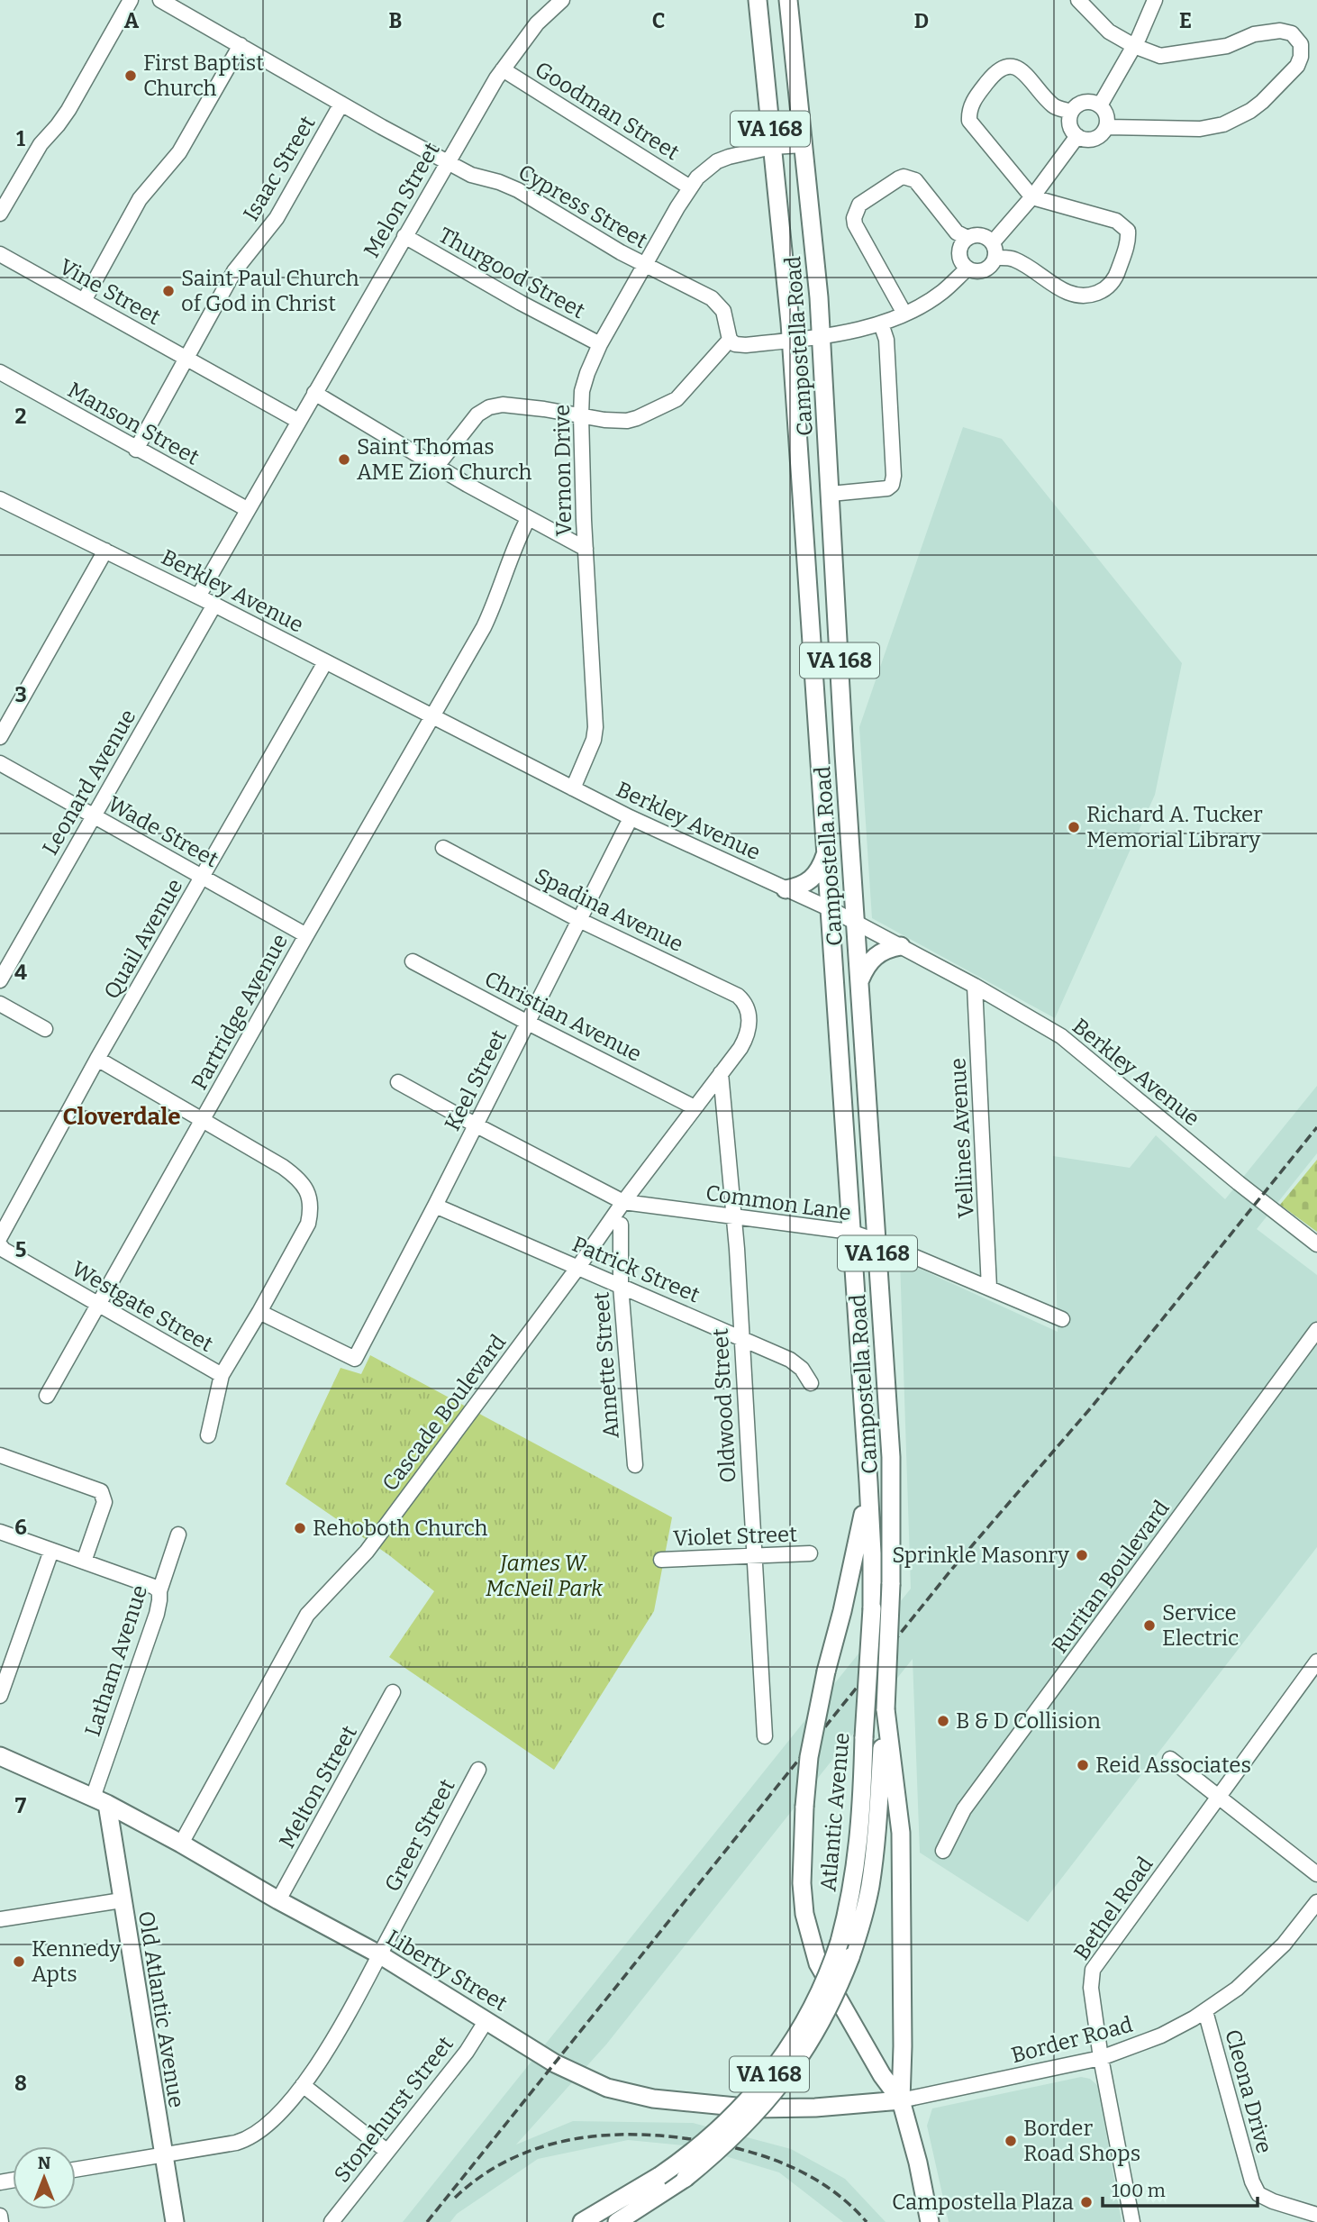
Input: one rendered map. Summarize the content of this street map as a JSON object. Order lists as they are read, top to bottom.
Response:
{
  "streets": {
    "main road": [
      "VA 168",
      "Campostella Road",
      "Atlantic Avenue",
      "Liberty Street",
      "Old Atlantic Avenue"
    ],
    "street": [
      "Goodman Street",
      "Isaac Street",
      "Melon Street",
      "Cypress Street",
      "Thurgood Street",
      "Vine Street",
      "Manson Street",
      "Vernon Drive",
      "Berkley Avenue",
      "Leonard Avenue",
      "Wade Street",
      "Spadina Avenue",
      "Quail Avenue",
      "Partridge Avenue",
      "Christian Avenue",
      "Keel Street",
      "Vellines Avenue",
      "Common Lane",
      "Patrick Street",
      "Westgate Street",
      "Annette Street",
      "Oldwood Street",
      "Cascade Boulevard",
      "Violet Street",
      "Ruritan Boulevard",
      "Latham Avenue",
      "Melton Street",
      "Greer Street",
      "Bethel Road",
      "Border Road",
      "Cleona Drive",
      "Stonehurst Street"
    ]
  },
  "crossings": [
    ["Goodman Street", "Melon Street"],
    ["Goodman Street", "Vernon Drive"],
    ["Isaac Street", "Cypress Street"],
    ["Isaac Street", "Vine Street"],
    ["Isaac Street", "Manson Street"],
    ["Melon Street", "Cypress Street"],
    ["Melon Street", "Thurgood Street"],
    ["Melon Street", "Vine Street"],
    ["Melon Street", "Manson Street"],
    ["Melon Street", "Berkley Avenue"],
    ["Cypress Street", "Vernon Drive"],
    ["Thurgood Street", "Vernon Drive"],
    ["Campostella Road", "Vernon Drive"],
    ["Campostella Road", "Berkley Avenue"],
    ["Campostella Road", "Common Lane"],
    ["Campostella Road", "Atlantic Avenue"],
    ["Vernon Drive", "Berkley Avenue"],
    ["Berkley Avenue", "Leonard Avenue"],
    ["Berkley Avenue", "Quail Avenue"],
    ["Berkley Avenue", "Partridge Avenue"],
    ["Berkley Avenue", "Keel Street"],
    ["Berkley Avenue", "Vellines Avenue"],
    ["Leonard Avenue", "Wade Street"],
    ["Wade Street", "Quail Avenue"],
    ["Wade Street", "Partridge Avenue"],
    ["Spadina Avenue", "Keel Street"],
    ["Spadina Avenue", "Cascade Boulevard"],
    ["Partridge Avenue", "Westgate Street"],
    ["Christian Avenue", "Keel Street"],
    ["Christian Avenue", "Cascade Boulevard"],
    ["Keel Street", "Common Lane"],
    ["Keel Street", "Patrick Street"],
    ["Keel Street", "Westgate Street"],
    ["Vellines Avenue", "Common Lane"],
    ["Common Lane", "Oldwood Street"],
    ["Common Lane", "Cascade Boulevard"],
    ["Patrick Street", "Annette Street"],
    ["Patrick Street", "Oldwood Street"],
    ["Patrick Street", "Cascade Boulevard"],
    ["Oldwood Street", "Cascade Boulevard"],
    ["Oldwood Street", "Violet Street"],
    ["Cascade Boulevard", "Liberty Street"],
    ["Latham Avenue", "Liberty Street"],
    ["Latham Avenue", "Old Atlantic Avenue"],
    ["Melton Street", "Liberty Street"],
    ["Greer Street", "Liberty Street"],
    ["Greer Street", "Old Atlantic Avenue"],
    ["Bethel Road", "Border Road"],
    ["Liberty Street", "Old Atlantic Avenue"],
    ["Liberty Street", "Border Road"],
    ["Liberty Street", "Stonehurst Street"],
    ["Border Road", "Cleona Drive"]
  ],
  "districts": ["Cloverdale"],
  "parks": ["James W. McNeil Park"],
  "places": [
    "First Baptist Church",
    "Saint Paul Church of God in Christ",
    "Saint Thomas AME Zion Church",
    "Richard A. Tucker Memorial Library",
    "Rehoboth Church",
    "Sprinkle Masonry",
    "Service Electric",
    "B & D Collision",
    "Reid Associates",
    "Kennedy Apts",
    "Border Road Shops",
    "Campostella Plaza"
  ],
  "scale_bar": "100 m",
  "north": "top",
  "grid": {
    "columns": [
      "A",
      "B",
      "C",
      "D",
      "E"
    ],
    "rows": [
      "1",
      "2",
      "3",
      "4",
      "5",
      "6",
      "7",
      "8"
    ]
  }
}
